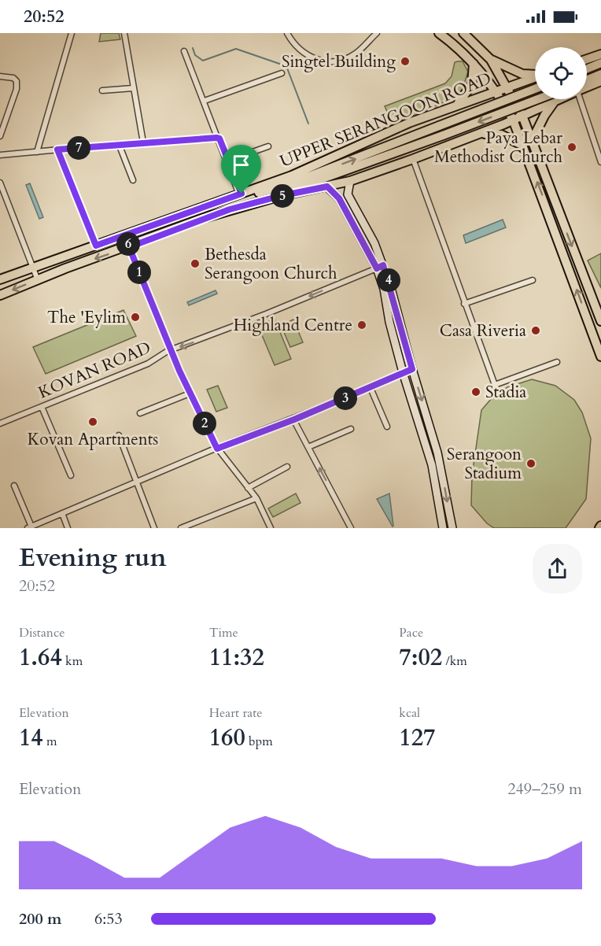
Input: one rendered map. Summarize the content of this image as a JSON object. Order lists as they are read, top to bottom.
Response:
{
  "streets": {
    "main road": ["UPPER SERANGOON ROAD"],
    "street": ["KOVAN ROAD"]
  },
  "one_way": ["KOVAN ROAD"],
  "places": [
    "Singtel Building",
    "Paya Lebar Methodist Church",
    "Bethesda Serangoon Church",
    "The 'Eylim",
    "Highland Centre",
    "Casa Riveria",
    "Stadia",
    "Kovan Apartments",
    "Serangoon Stadium"
  ],
  "page": {
    "status": "20:52",
    "pins": [
      "7",
      "5",
      "6",
      "1",
      "4",
      "3",
      "2"
    ],
    "heading": ["Evening run", "20:52"],
    "stats": [
      ["Distance", "1.64 km"],
      ["Time", "11:32"],
      ["Pace", "7:02 /km"],
      ["Elevation", "14 m"],
      ["Heart rate", "160 bpm"],
      ["kcal", "127"]
    ],
    "chart": ["Elevation", "249–259 m"],
    "list": [
      {
        "name": "200 m",
        "note": "6:53"
      }
    ]
  }
}
